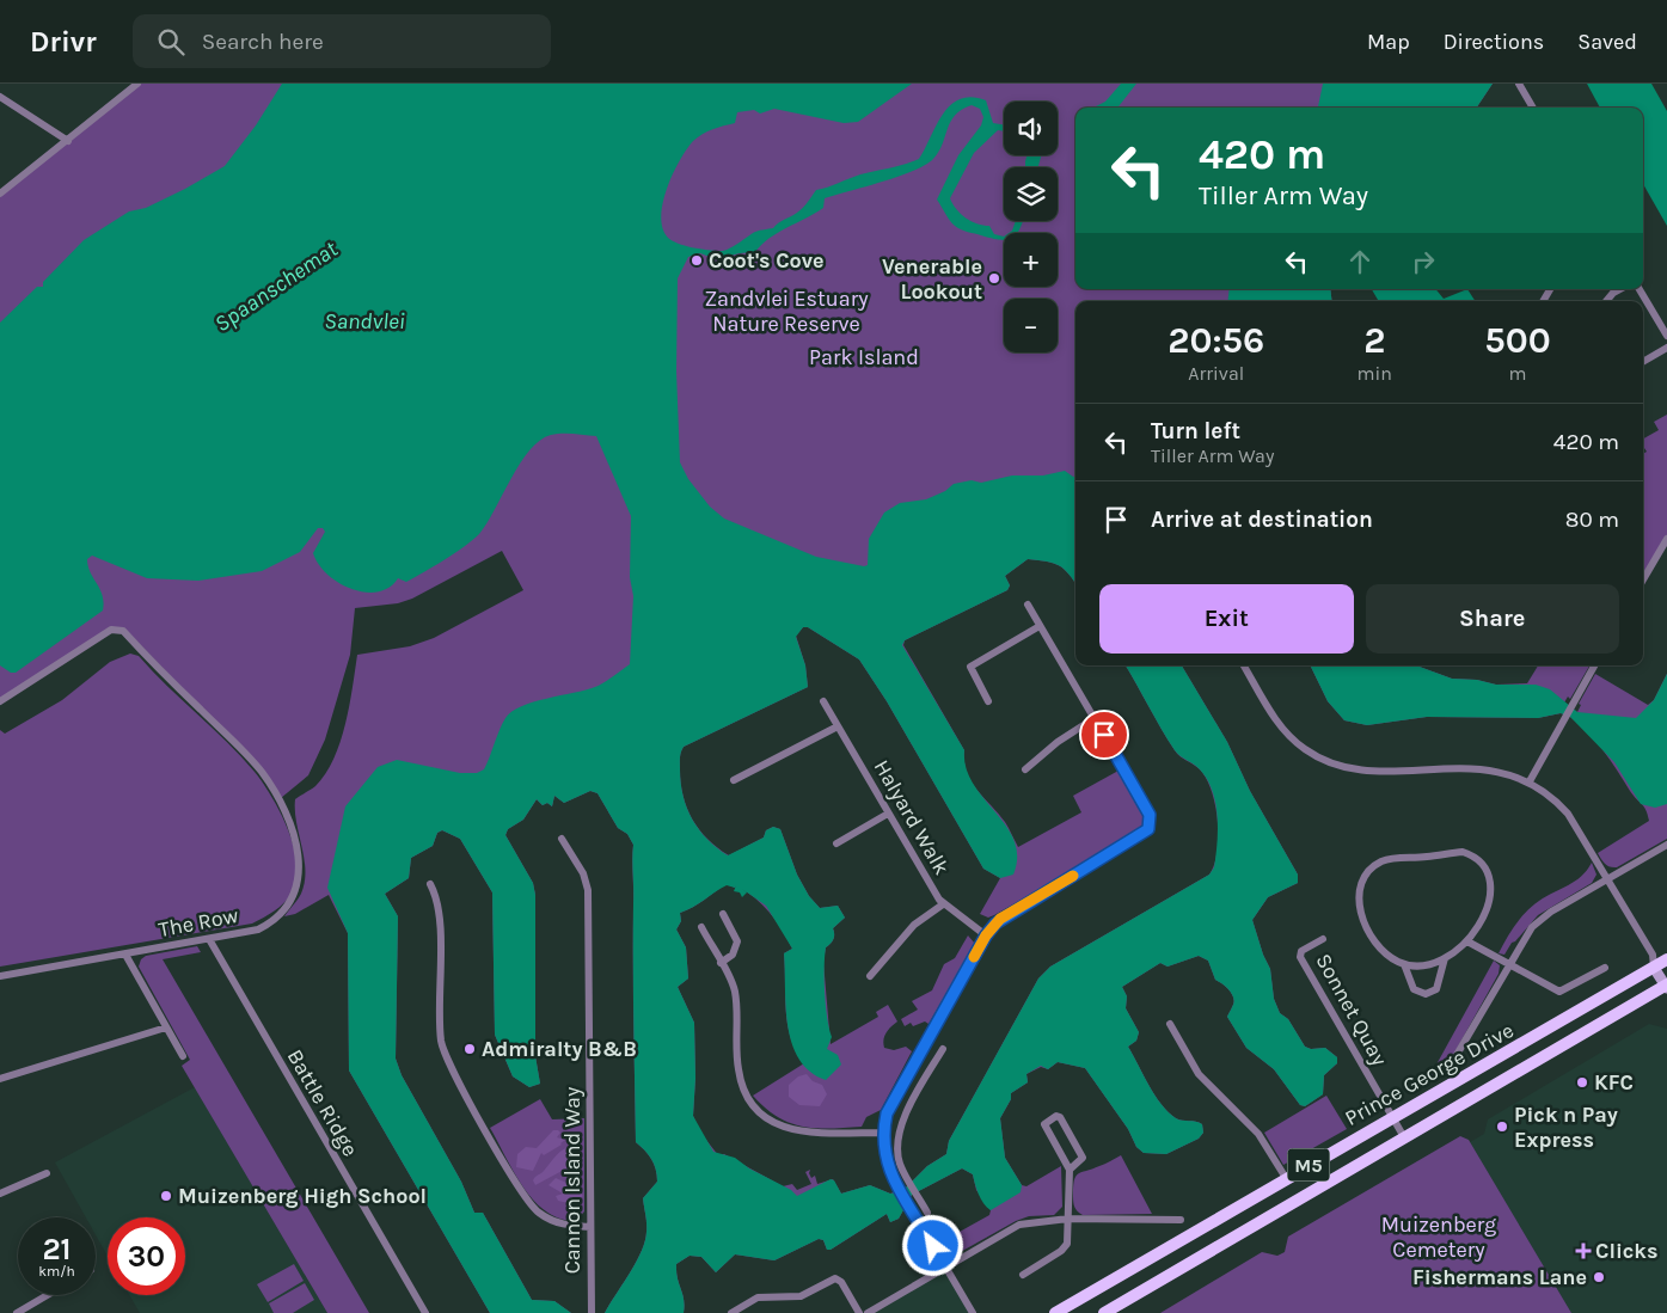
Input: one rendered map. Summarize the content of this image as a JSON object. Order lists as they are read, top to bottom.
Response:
{
  "streets": {
    "main road": ["Prince George Drive", "M5"],
    "street": [
      "Halyard Walk",
      "The Row",
      "Sonnet Quay",
      "Battle Ridge",
      "Cannon Island Way"
    ]
  },
  "crossings": [
    ["The Row", "Battle Ridge"],
    ["Sonnet Quay", "Prince George Drive"]
  ],
  "water": ["Spaanschemat", "Sandvlei"],
  "parks": ["Zandvlei Estuary Nature Reserve", "Park Island", "Muizenberg Cemetery"],
  "places": {
    "other": [
      "Coot's Cove",
      "Venerable Lookout",
      "Admiralty B&B",
      "KFC",
      "Pick n Pay Express",
      "Muizenberg High School",
      "Fishermans Lane"
    ],
    "health": ["Clicks"]
  },
  "page": {
    "header": "Drivr",
    "search": "Search here",
    "nav": ["Map", "Directions", "Saved"],
    "map_buttons": ["+", "−"],
    "turn": ["420 m", "Tiller Arm Way"],
    "eta": [
      "20:56",
      "Arrival",
      "2",
      "min",
      "500",
      "m"
    ],
    "list": [
      {
        "name": "Turn left",
        "note": "Tiller Arm Way",
        "value": "420 m"
      },
      {
        "name": "Arrive at destination",
        "value": "80 m"
      }
    ],
    "buttons": ["Exit", "Share"],
    "speed": "21 km/h",
    "limit": "30"
  }
}
